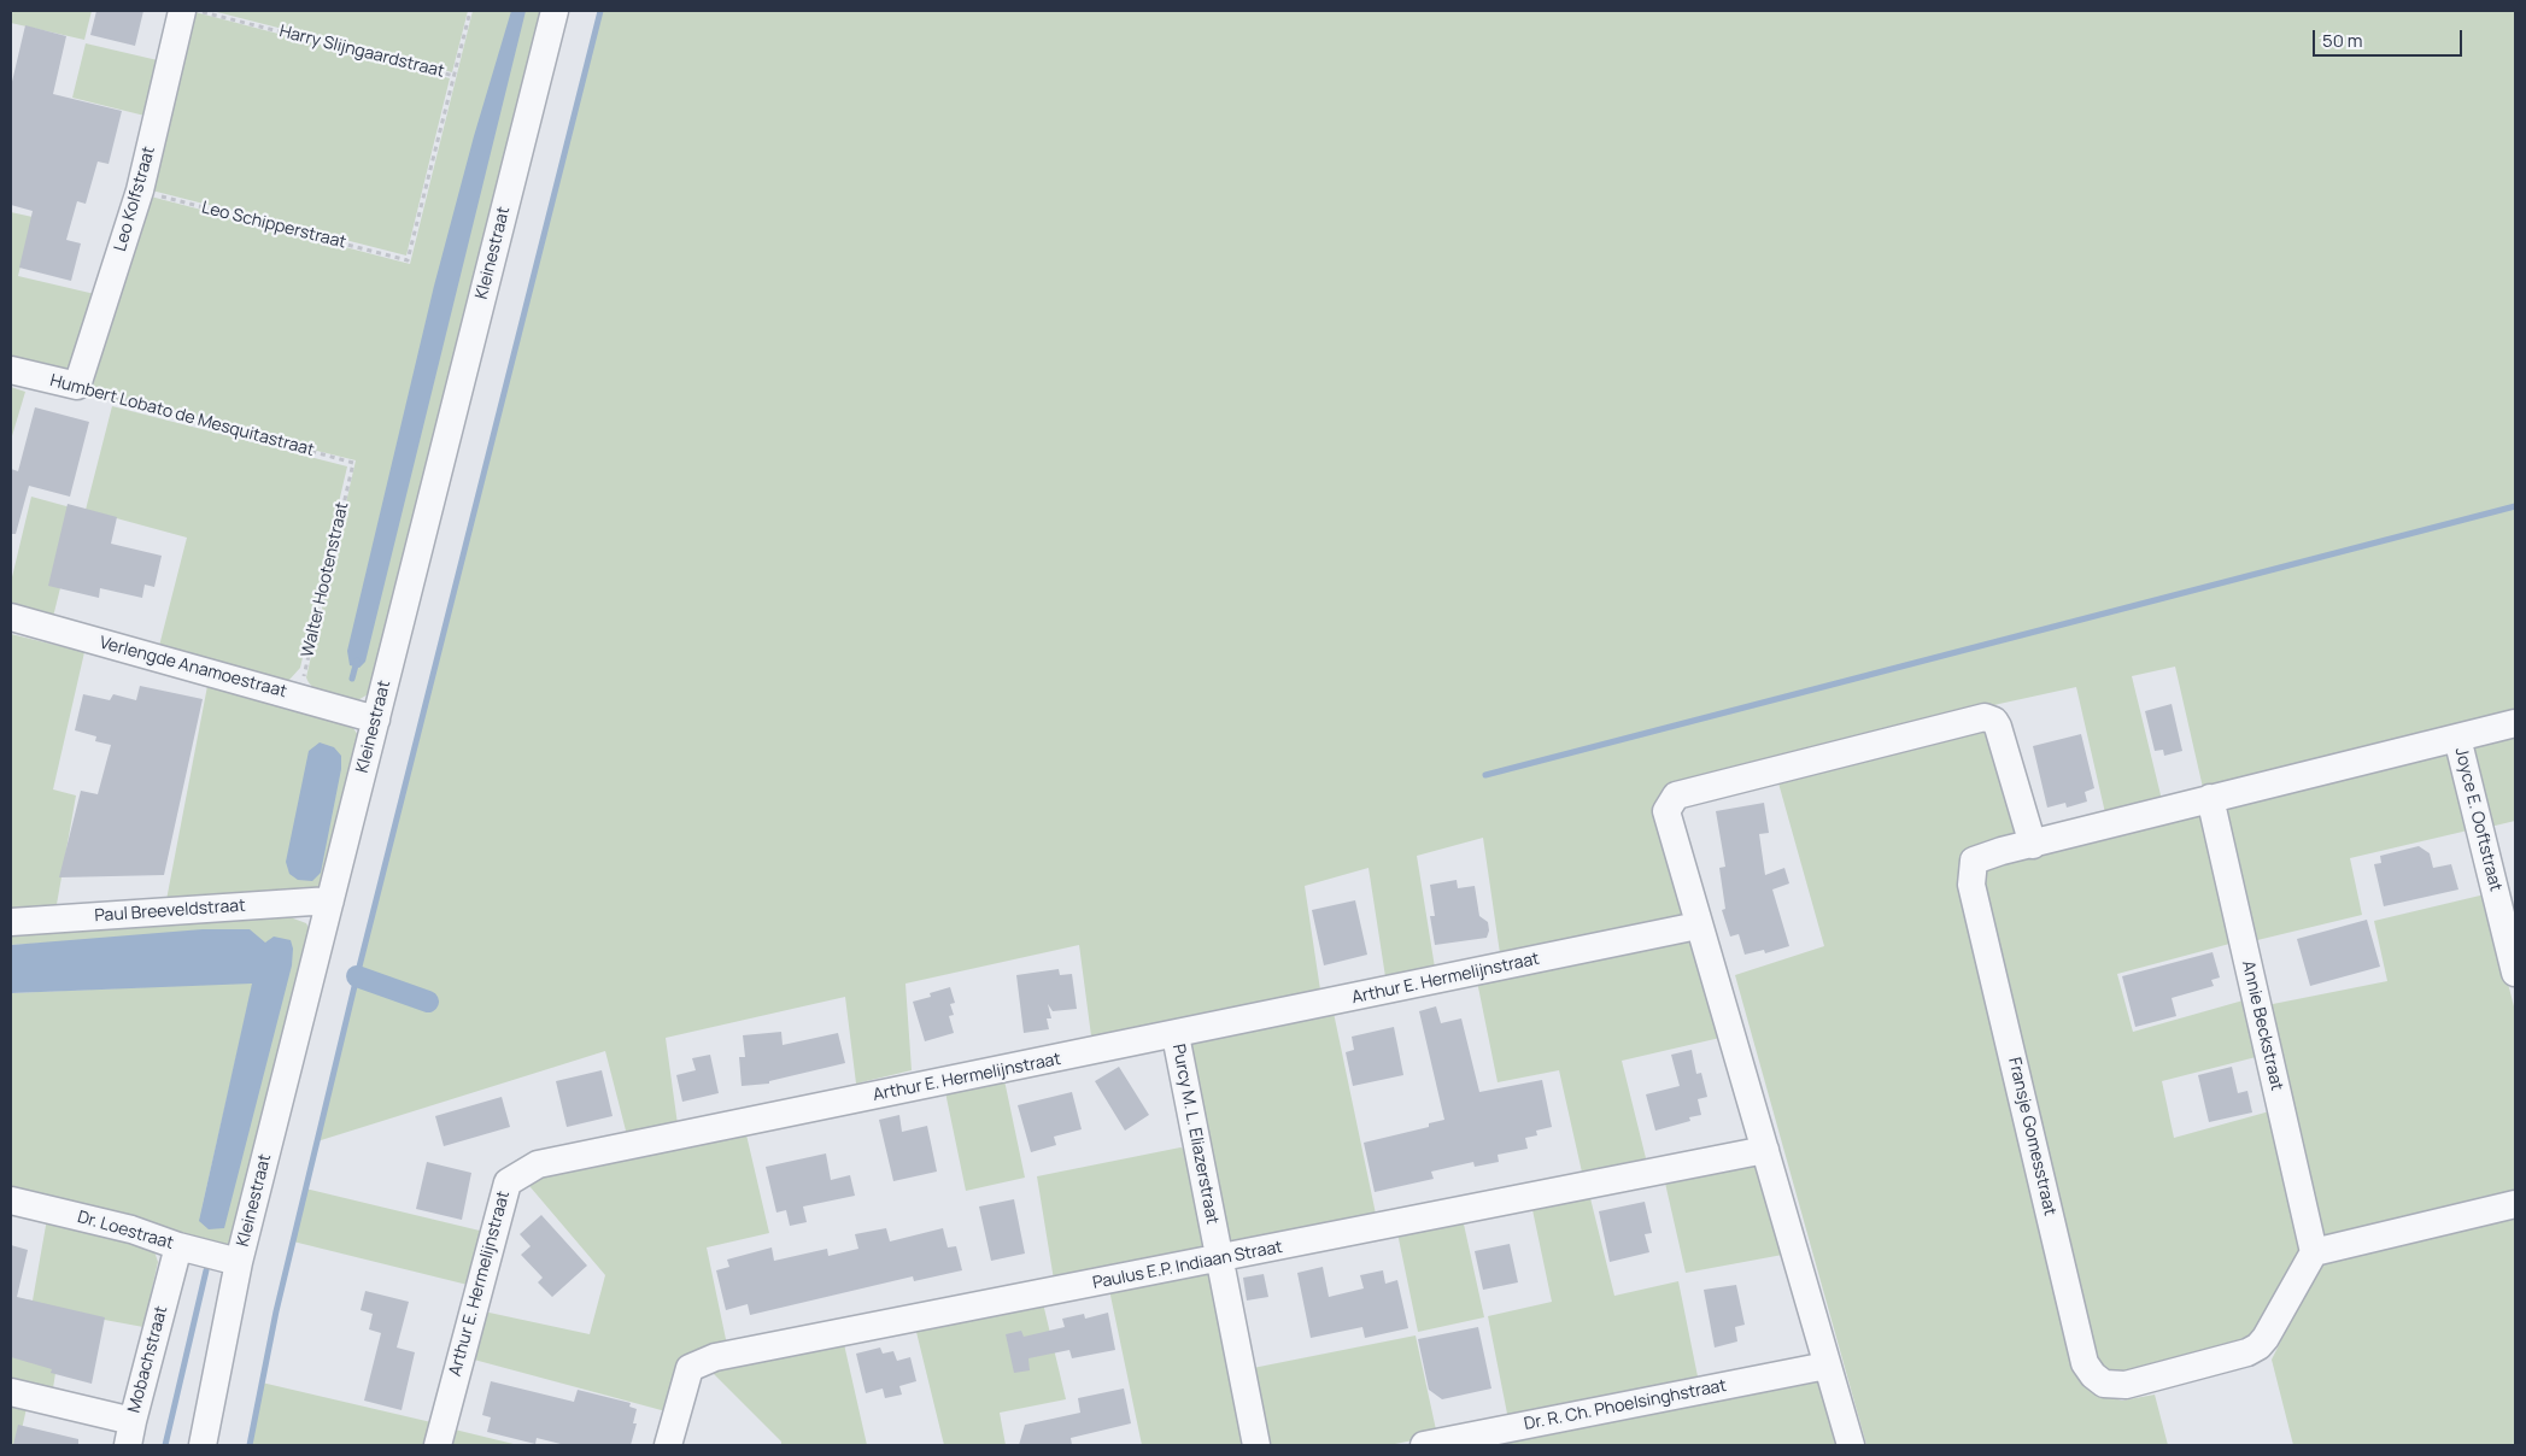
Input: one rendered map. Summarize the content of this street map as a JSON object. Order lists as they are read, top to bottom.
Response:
{
  "streets": {
    "street": [
      "Leo Kolfstraat",
      "Kleinestraat",
      "Humbert Lobato de Mesquitastraat",
      "Verlengde Anamoestraat",
      "Joyce E. Ooftstraat",
      "Paul Breeveldstraat",
      "Arthur E. Hermelijnstraat",
      "Annie Beckstraat",
      "Purcy M. L. Eliazerstraat",
      "Fransje Gomesstraat",
      "Dr. Loestraat",
      "Paulus E.P. Indiaan Straat",
      "Mobachstraat",
      "Dr. R. Ch. Phoelsinghstraat"
    ],
    "path": ["Harry Slijngaardstraat", "Leo Schipperstraat", "Walter Hootenstraat"]
  },
  "crossings": [
    ["Harry Slijngaardstraat", "Leo Schipperstraat"],
    ["Leo Kolfstraat", "Leo Schipperstraat"],
    ["Leo Kolfstraat", "Humbert Lobato de Mesquitastraat"],
    ["Kleinestraat", "Verlengde Anamoestraat"],
    ["Kleinestraat", "Paul Breeveldstraat"],
    ["Kleinestraat", "Dr. Loestraat"],
    ["Humbert Lobato de Mesquitastraat", "Walter Hootenstraat"],
    ["Walter Hootenstraat", "Verlengde Anamoestraat"],
    ["Arthur E. Hermelijnstraat", "Purcy M. L. Eliazerstraat"],
    ["Annie Beckstraat", "Fransje Gomesstraat"],
    ["Purcy M. L. Eliazerstraat", "Paulus E.P. Indiaan Straat"],
    ["Dr. Loestraat", "Mobachstraat"]
  ],
  "scale_bar": "50 m"
}
